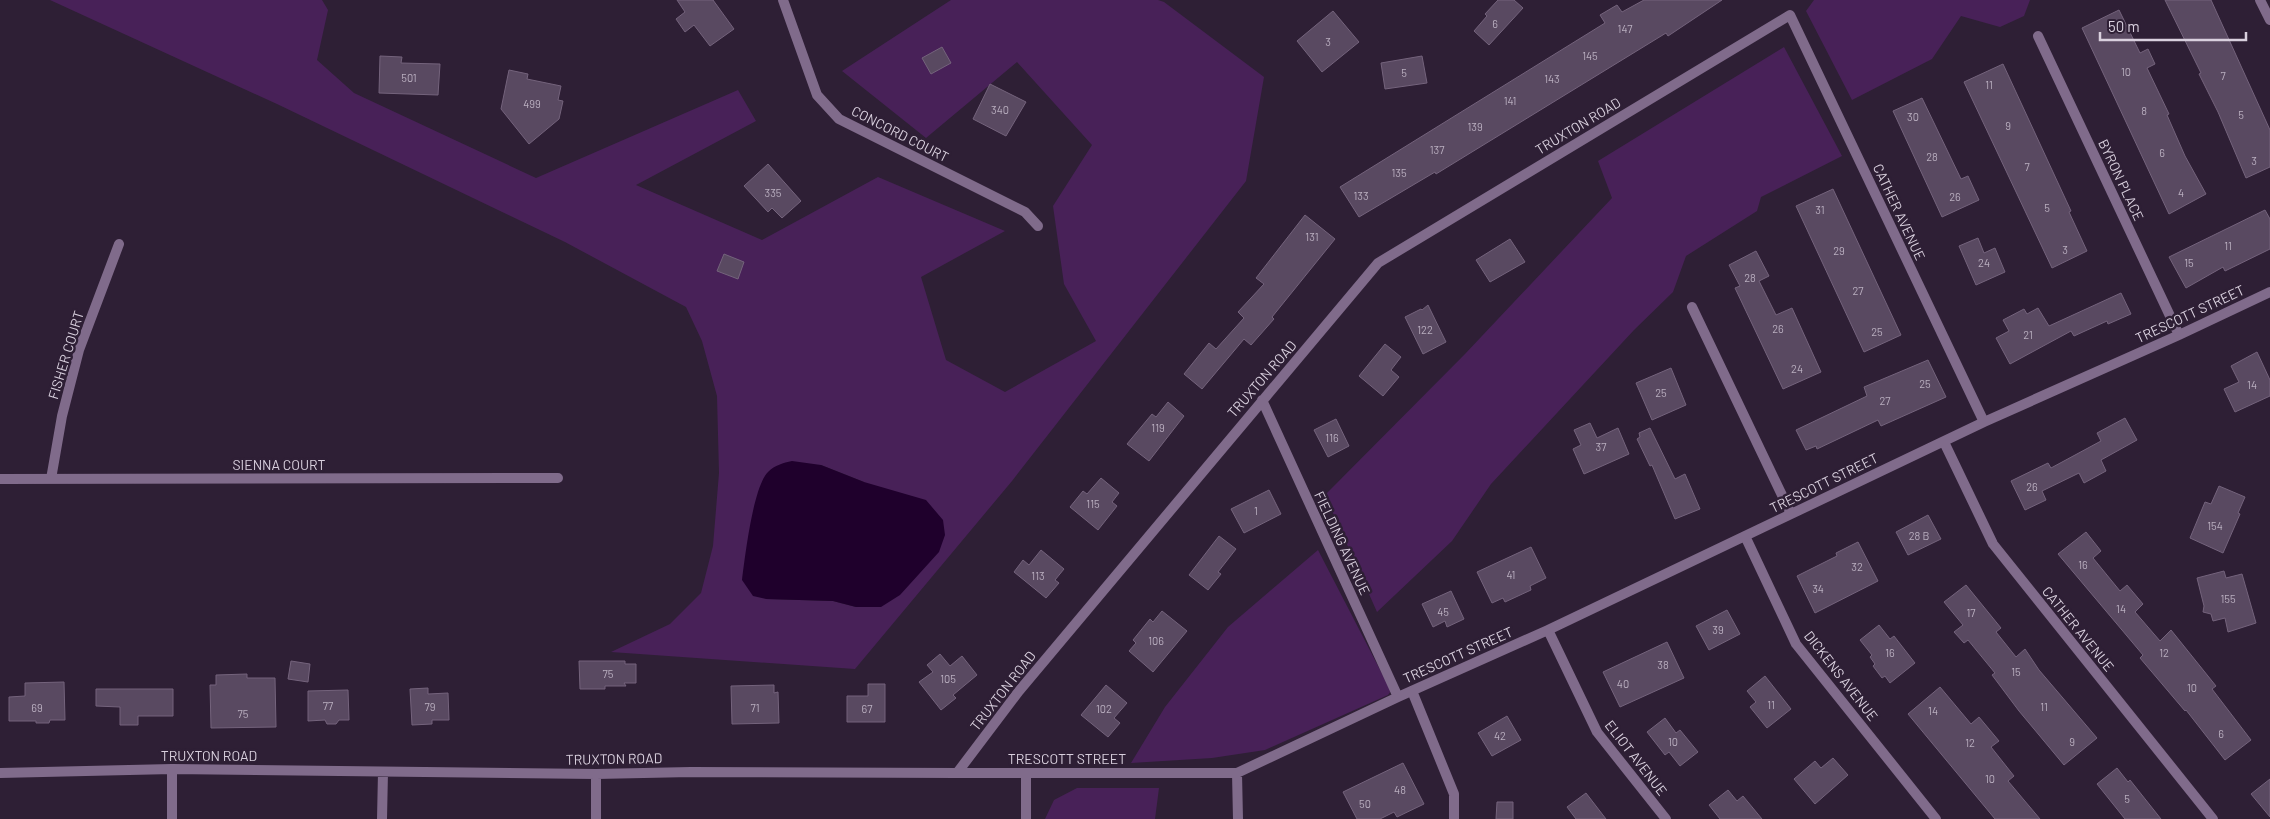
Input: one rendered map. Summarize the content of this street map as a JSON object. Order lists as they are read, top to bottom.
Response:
{
  "streets": {
    "street": [
      "TRUXTON ROAD",
      "CONCORD COURT",
      "BYRON PLACE",
      "CATHER AVENUE",
      "TRESCOTT STREET",
      "FISHER COURT",
      "SIENNA COURT",
      "FIELDING AVENUE",
      "DICKENS AVENUE",
      "ELIOT AVENUE"
    ]
  },
  "crossings": [
    ["TRUXTON ROAD", "CATHER AVENUE"],
    ["TRUXTON ROAD", "TRESCOTT STREET"],
    ["TRUXTON ROAD", "FIELDING AVENUE"],
    ["BYRON PLACE", "TRESCOTT STREET"],
    ["CATHER AVENUE", "TRESCOTT STREET"],
    ["TRESCOTT STREET", "FIELDING AVENUE"],
    ["TRESCOTT STREET", "DICKENS AVENUE"],
    ["TRESCOTT STREET", "ELIOT AVENUE"],
    ["FISHER COURT", "SIENNA COURT"]
  ],
  "house_numbers": [
    "6",
    "147",
    "3",
    "145",
    "10",
    "5",
    "7",
    "501",
    "143",
    "11",
    "141",
    "499",
    "340",
    "8",
    "5",
    "30",
    "9",
    "139",
    "137",
    "6",
    "28",
    "3",
    "7",
    "135",
    "335",
    "4",
    "133",
    "26",
    "5",
    "31",
    "131",
    "11",
    "3",
    "29",
    "24",
    "15",
    "28",
    "27",
    "26",
    "122",
    "25",
    "21",
    "24",
    "25",
    "14",
    "25",
    "27",
    "119",
    "116",
    "37",
    "26",
    "115",
    "1",
    "154",
    "28 B",
    "16",
    "32",
    "41",
    "113",
    "34",
    "155",
    "14",
    "45",
    "17",
    "39",
    "106",
    "16",
    "12",
    "38",
    "15",
    "75",
    "105",
    "40",
    "10",
    "11",
    "77",
    "79",
    "11",
    "69",
    "71",
    "67",
    "102",
    "14",
    "75",
    "6",
    "42",
    "10",
    "9",
    "12",
    "10",
    "48",
    "5",
    "50"
  ],
  "scale_bar": "50 m"
}
